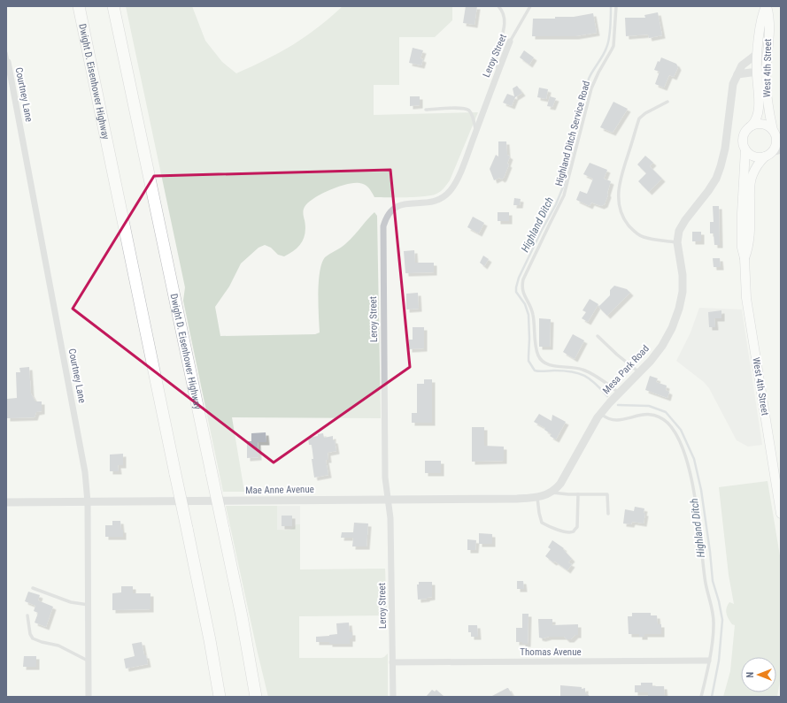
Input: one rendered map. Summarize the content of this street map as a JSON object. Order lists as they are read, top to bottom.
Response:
{
  "streets": {
    "highway": ["Dwight D. Eisenhower Highway"],
    "main road": ["West 4th Street"],
    "street": [
      "Leroy Street",
      "Courtney Lane",
      "Mesa Park Road",
      "Mae Anne Avenue",
      "Thomas Avenue"
    ],
    "lane": ["Highland Ditch Service Road"]
  },
  "crossings": [
    ["Leroy Street", "Mae Anne Avenue"],
    ["Leroy Street", "Thomas Avenue"],
    ["West 4th Street", "Mesa Park Road"],
    ["Courtney Lane", "Mae Anne Avenue"],
    ["Highland Ditch Service Road", "Mesa Park Road"],
    ["Mesa Park Road", "Mae Anne Avenue"]
  ],
  "water": ["Highland Ditch"],
  "north": "left"
}
